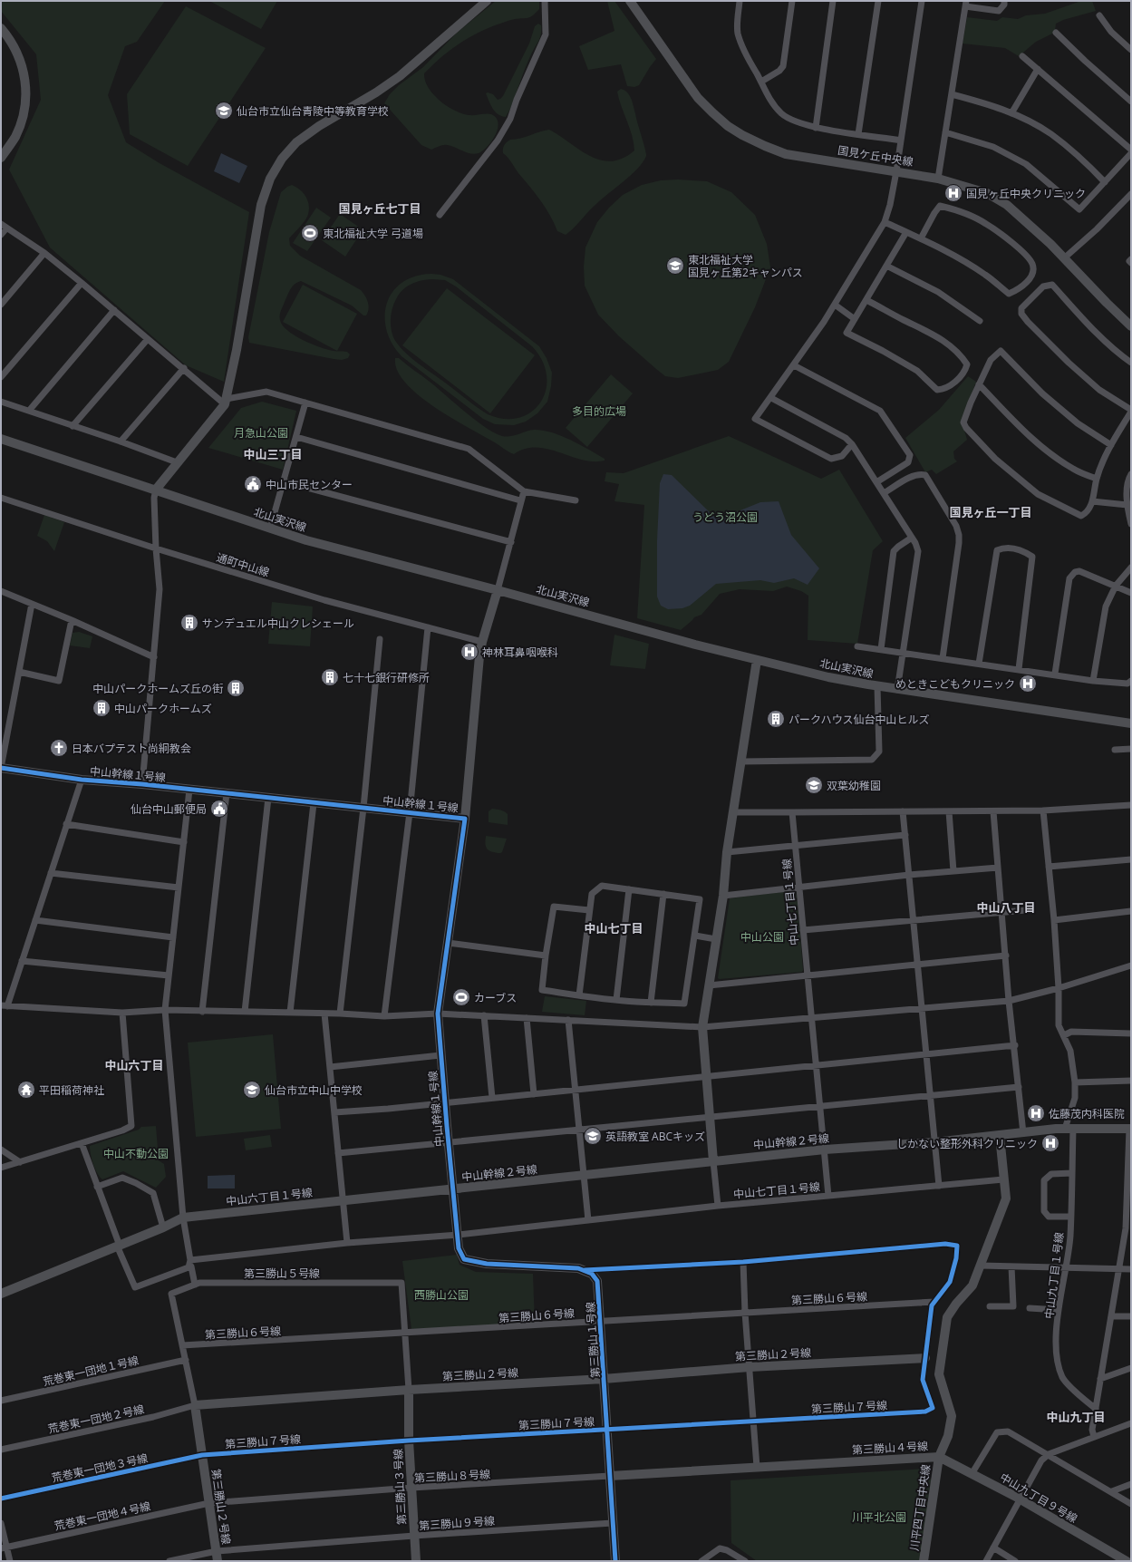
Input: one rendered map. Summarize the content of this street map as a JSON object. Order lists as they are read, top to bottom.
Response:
{
  "streets": {
    "street": [
      "国見ケ丘中央線",
      "北山実沢線",
      "通町中山線",
      "中山幹線１号線",
      "中山七丁目１号線",
      "中山幹線２号線",
      "中山六丁目１号線",
      "第三勝山５号線",
      "中山九丁目１号線",
      "第三勝山６号線",
      "第三勝山１号線",
      "第三勝山２号線",
      "荒巻東一団地１号線",
      "第三勝山７号線",
      "荒巻東一団地２号線",
      "第三勝山４号線",
      "荒巻東一団地３号線",
      "第三勝山８号線",
      "第三勝山３号線",
      "中山九丁目９号線",
      "川平四丁目中央線",
      "荒巻東一団地４号線",
      "第三勝山９号線"
    ]
  },
  "crossings": [
    ["中山幹線１号線", "中山七丁目１号線"],
    ["中山幹線１号線", "中山幹線２号線"],
    ["中山幹線１号線", "中山六丁目１号線"],
    ["中山七丁目１号線", "中山幹線２号線"],
    ["中山幹線２号線", "中山六丁目１号線"],
    ["中山幹線２号線", "中山九丁目１号線"],
    ["中山幹線２号線", "第三勝山４号線"],
    ["第三勝山５号線", "第三勝山６号線"],
    ["第三勝山５号線", "第三勝山２号線"],
    ["第三勝山５号線", "荒巻東一団地１号線"],
    ["第三勝山５号線", "荒巻東一団地２号線"],
    ["第三勝山５号線", "第三勝山３号線"],
    ["第三勝山６号線", "第三勝山１号線"],
    ["第三勝山１号線", "第三勝山２号線"],
    ["第三勝山１号線", "第三勝山７号線"],
    ["第三勝山１号線", "第三勝山４号線"],
    ["第三勝山１号線", "第三勝山８号線"],
    ["第三勝山１号線", "第三勝山９号線"],
    ["第三勝山２号線", "第三勝山７号線"],
    ["第三勝山２号線", "荒巻東一団地２号線"],
    ["第三勝山２号線", "荒巻東一団地３号線"],
    ["第三勝山２号線", "第三勝山８号線"],
    ["第三勝山２号線", "第三勝山３号線"],
    ["第三勝山２号線", "荒巻東一団地４号線"],
    ["第三勝山２号線", "第三勝山９号線"],
    ["第三勝山７号線", "荒巻東一団地３号線"],
    ["第三勝山７号線", "第三勝山３号線"],
    ["第三勝山４号線", "第三勝山８号線"],
    ["第三勝山４号線", "中山九丁目９号線"],
    ["第三勝山４号線", "川平四丁目中央線"],
    ["第三勝山８号線", "第三勝山３号線"],
    ["第三勝山８号線", "荒巻東一団地４号線"],
    ["第三勝山３号線", "第三勝山９号線"],
    ["中山九丁目９号線", "川平四丁目中央線"]
  ],
  "districts": [
    "国見ヶ丘七丁目",
    "中山三丁目",
    "国見ヶ丘一丁目",
    "中山八丁目",
    "中山七丁目",
    "中山六丁目",
    "中山九丁目"
  ],
  "parks": [
    "多目的広場",
    "月急山公園",
    "うどう沼公園",
    "中山公園",
    "中山不動公園",
    "西勝山公園",
    "川平北公園"
  ],
  "places": {
    "school or university": [
      "仙台市立仙台青陵中等教育学校",
      "東北福祉大学 国見ヶ丘第2キャンパス",
      "双葉幼稚園",
      "仙台市立中山中学校",
      "英語教室 ABCキッズ"
    ],
    "hospital": [
      "国見ヶ丘中央クリニック",
      "神林耳鼻咽喉科",
      "めときこどもクリニック",
      "佐藤茂内科医院",
      "しかない整形外科クリニック"
    ],
    "sports": ["東北福祉大学 弓道場", "カーブス"],
    "public building": ["中山市民センター", "仙台中山郵便局"],
    "building": [
      "サンデュエル中山クレシェール",
      "七十七銀行研修所",
      "中山パークホームズ丘の街",
      "中山パークホームズ",
      "パークハウス仙台中山ヒルズ"
    ],
    "church": ["日本バプテスト尚絅教会"],
    "temple": ["平田稲荷神社"]
  }
}
